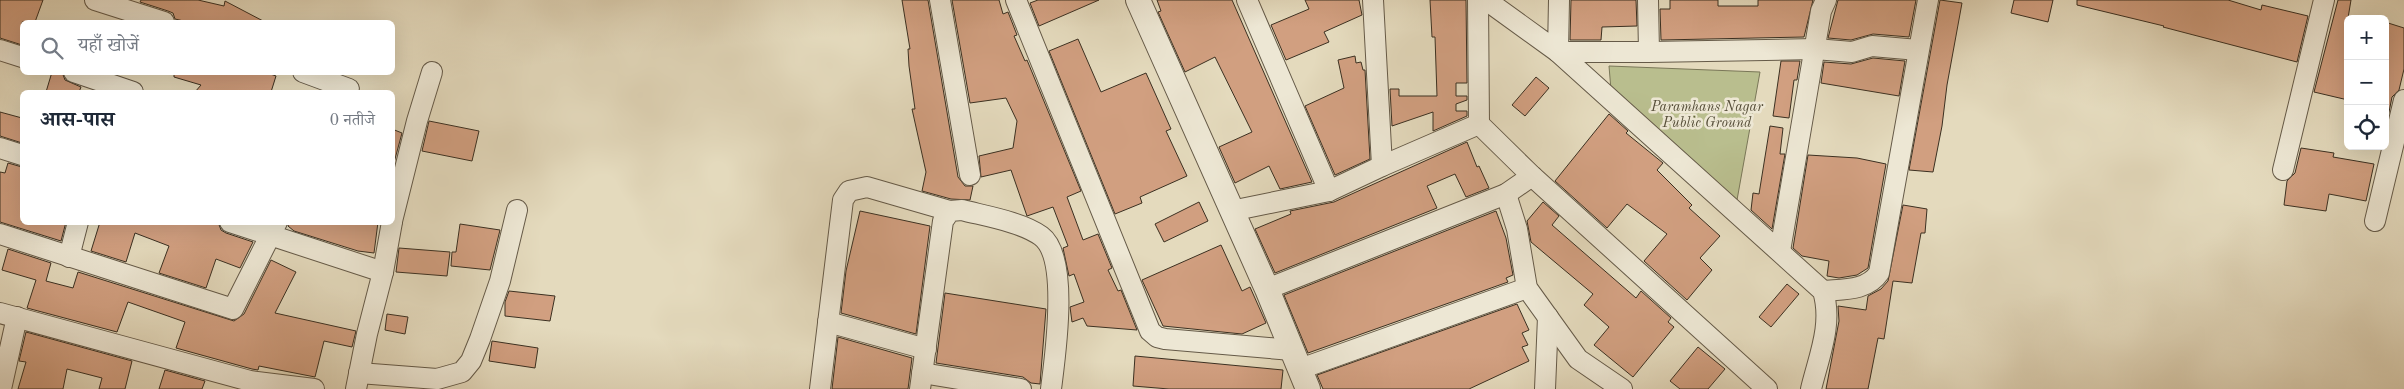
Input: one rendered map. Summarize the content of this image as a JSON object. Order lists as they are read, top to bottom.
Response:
{
  "parks": ["Paramhans Nagar Public Ground"],
  "page": {
    "map_buttons": ["+", "−"],
    "search": "यहाँ खोजें",
    "heading": ["आस-पास", "0 नतीजे"]
  }
}
